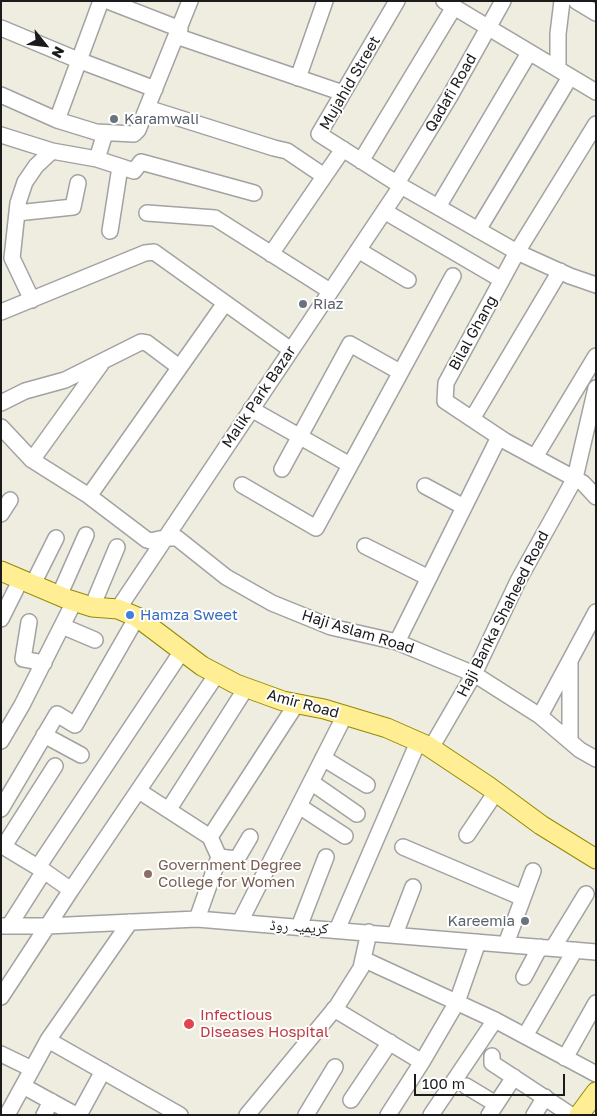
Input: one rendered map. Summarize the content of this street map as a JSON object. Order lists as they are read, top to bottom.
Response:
{
  "streets": {
    "main road": ["Amir Road"],
    "street": [
      "Mujahid Street",
      "Qadafi Road",
      "Bilal Ghang",
      "Malik Park Bazar",
      "Haji Banka Shaheed Road",
      "Haji Aslam Road",
      "کریمیہ روڈ"
    ]
  },
  "crossings": [
    ["Mujahid Street", "Qadafi Road"],
    ["Mujahid Street", "Malik Park Bazar"],
    ["Qadafi Road", "Malik Park Bazar"],
    ["Bilal Ghang", "Haji Banka Shaheed Road"],
    ["Malik Park Bazar", "Haji Aslam Road"],
    ["Malik Park Bazar", "Amir Road"],
    ["Haji Banka Shaheed Road", "Haji Aslam Road"],
    ["Haji Banka Shaheed Road", "Amir Road"],
    ["Haji Banka Shaheed Road", "کریمیہ روڈ"]
  ],
  "places": [
    "Karamwali",
    "Riaz",
    "Hamza Sweet",
    "Government Degree College for Women",
    "Kareemia",
    "Infectious Diseases Hospital"
  ],
  "scale_bar": "100 m",
  "north": "bottom right"
}
